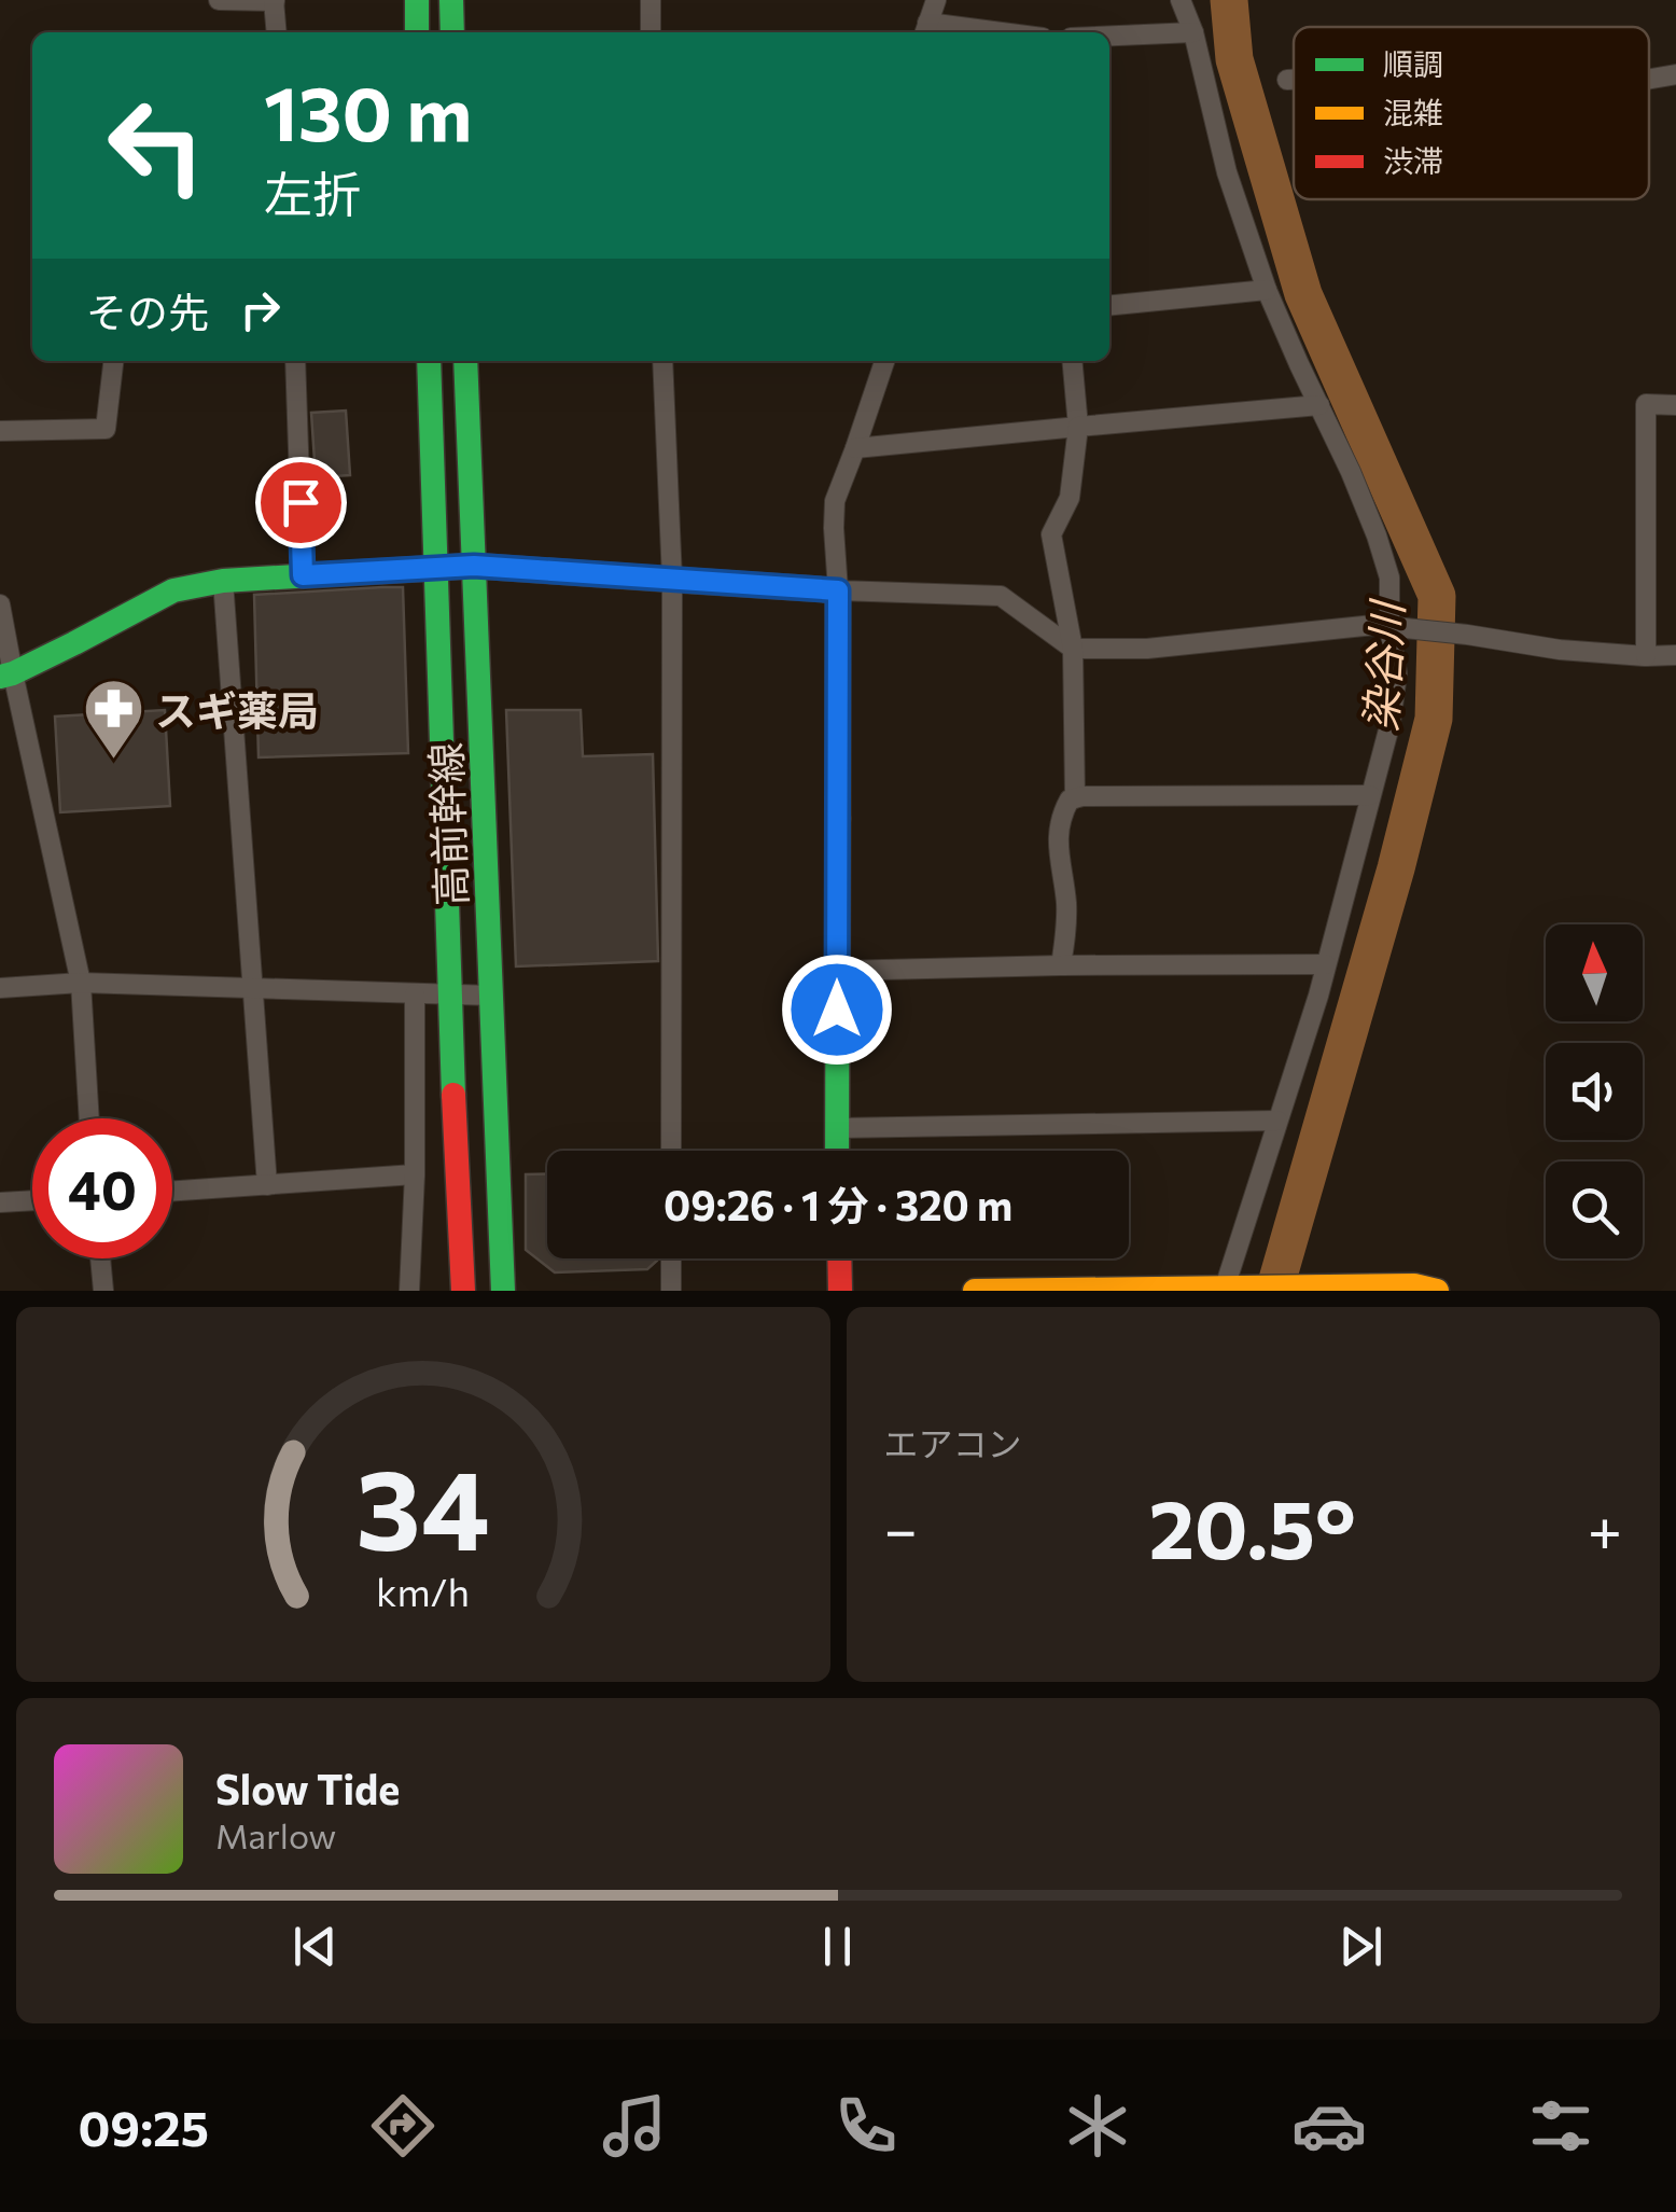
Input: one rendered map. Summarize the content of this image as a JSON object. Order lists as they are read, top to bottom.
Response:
{
  "streets": {
    "street": ["高前幹線"]
  },
  "water": ["染谷川"],
  "places": {
    "pharmacy": ["スギ薬局"]
  },
  "legend": ["順調", "混雑", "渋滞"],
  "north": "top",
  "page": {
    "turn": ["130 m", "左折"],
    "then": "その先",
    "limit": "40",
    "trip": "09:26 · 1 分 · 320 m",
    "tile": "エアコン",
    "heat": ["−", "20.5°", "+"],
    "song": ["Slow Tide", "Marlow"],
    "tabs": "09:25",
    "gauge": ["34", "km/h"]
  }
}
